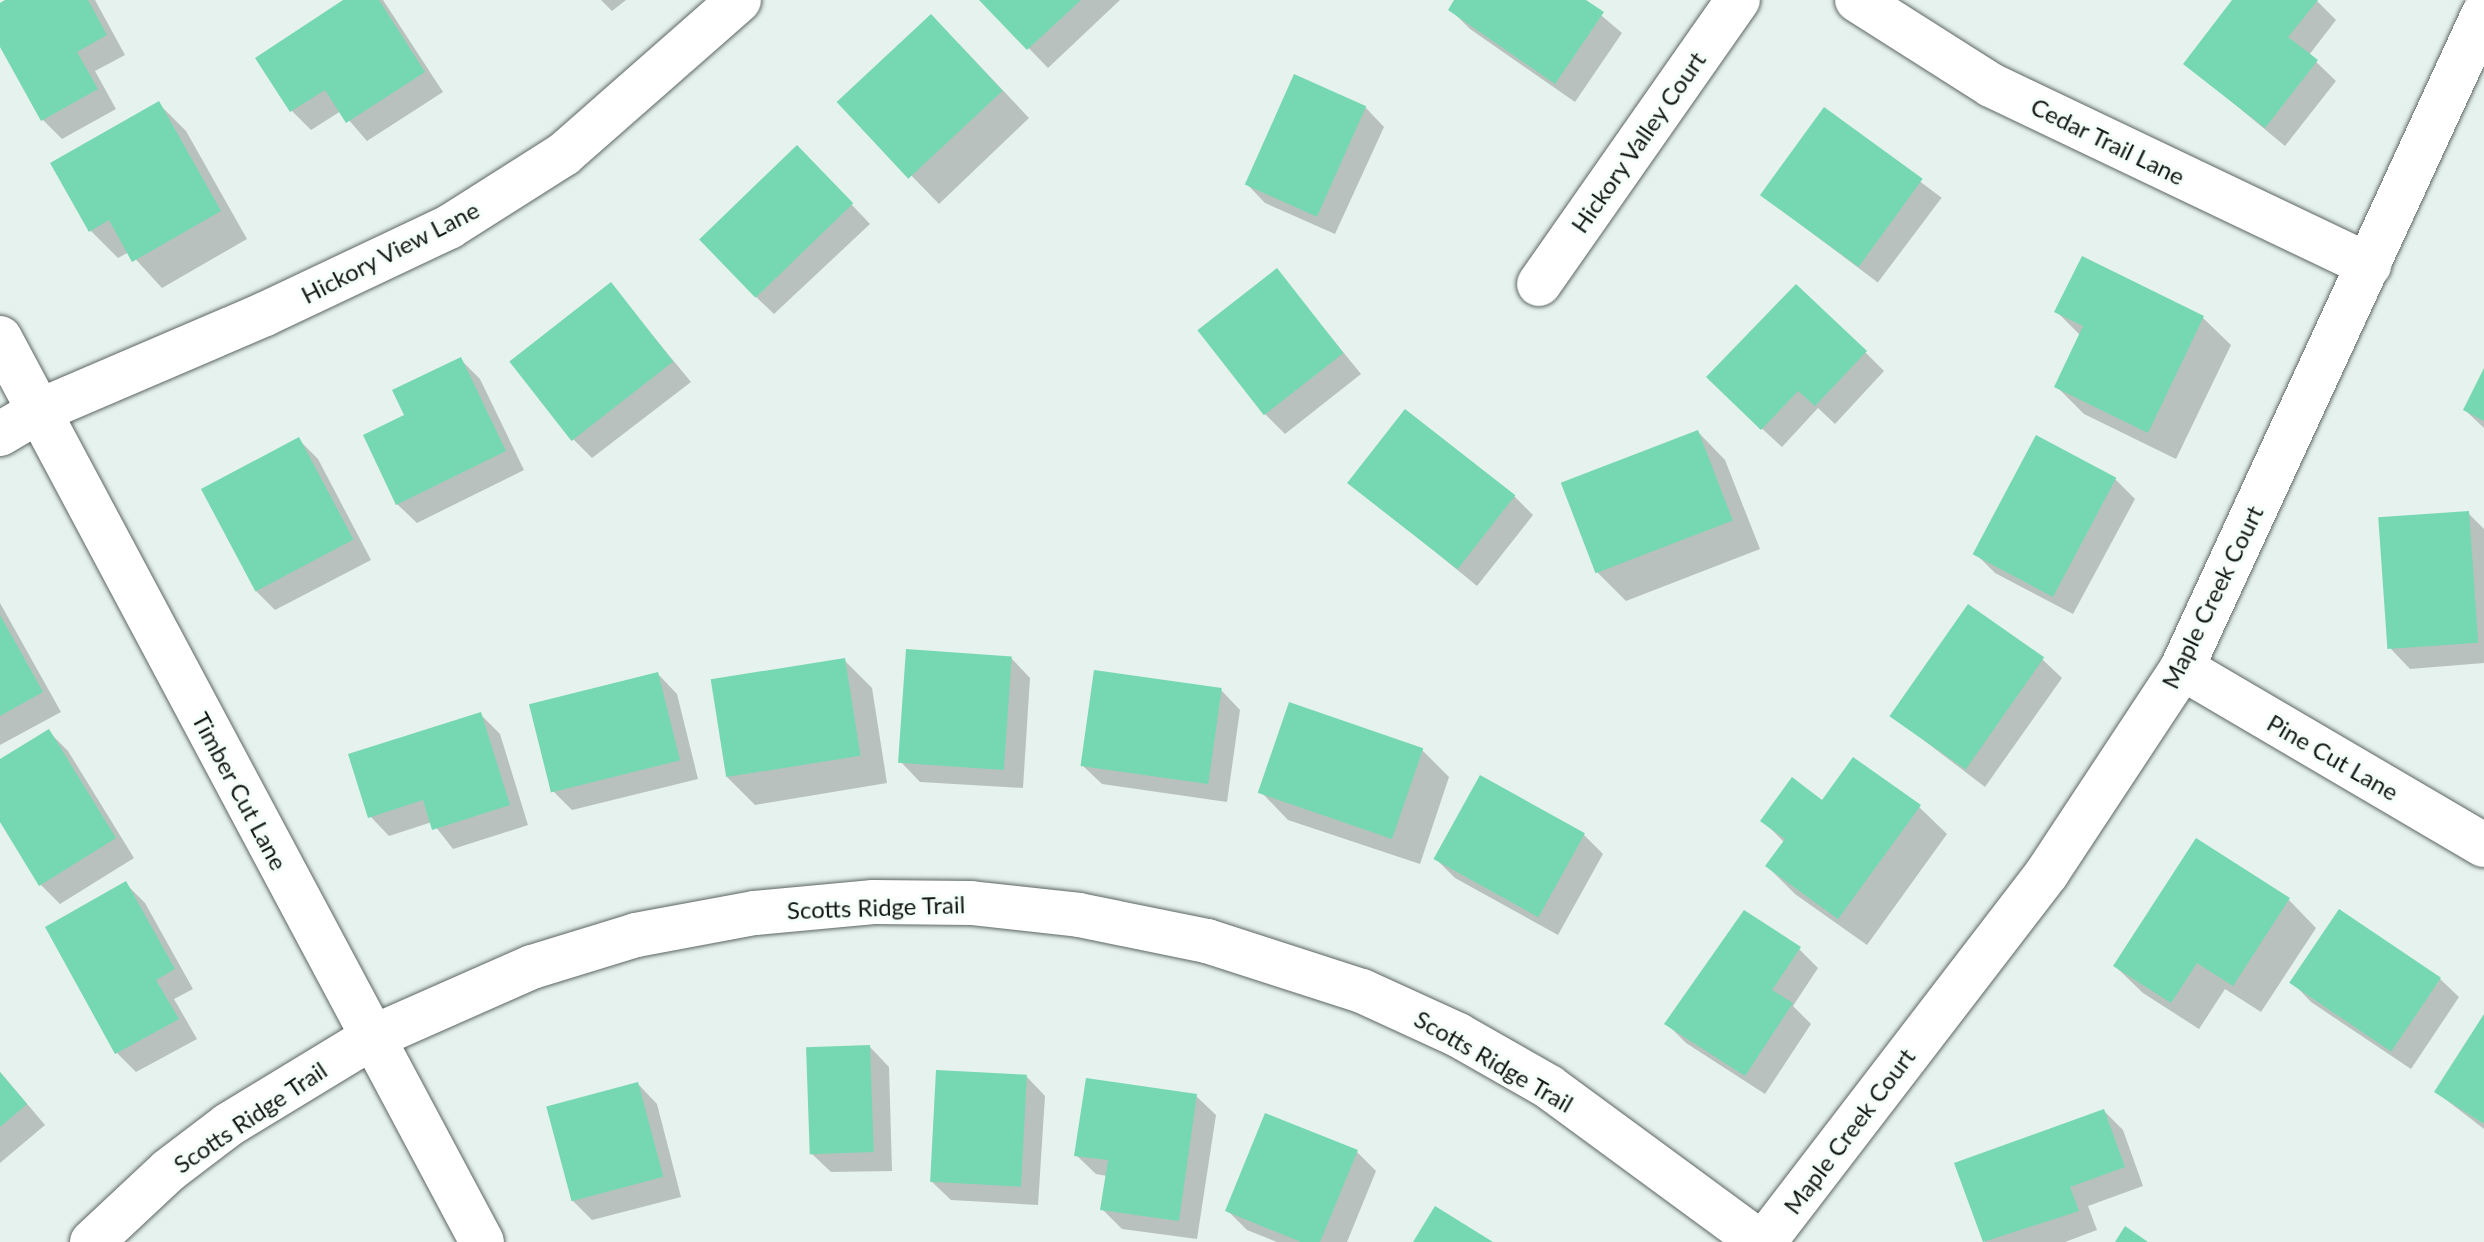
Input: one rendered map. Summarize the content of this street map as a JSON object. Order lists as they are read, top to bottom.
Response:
{
  "streets": {
    "street": [
      "Cedar Trail Lane",
      "Hickory Valley Court",
      "Hickory View Lane",
      "Maple Creek Court",
      "Pine Cut Lane",
      "Timber Cut Lane",
      "Scotts Ridge Trail"
    ]
  },
  "crossings": [
    ["Cedar Trail Lane", "Maple Creek Court"],
    ["Hickory View Lane", "Timber Cut Lane"],
    ["Maple Creek Court", "Pine Cut Lane"],
    ["Maple Creek Court", "Scotts Ridge Trail"],
    ["Timber Cut Lane", "Scotts Ridge Trail"]
  ]
}
